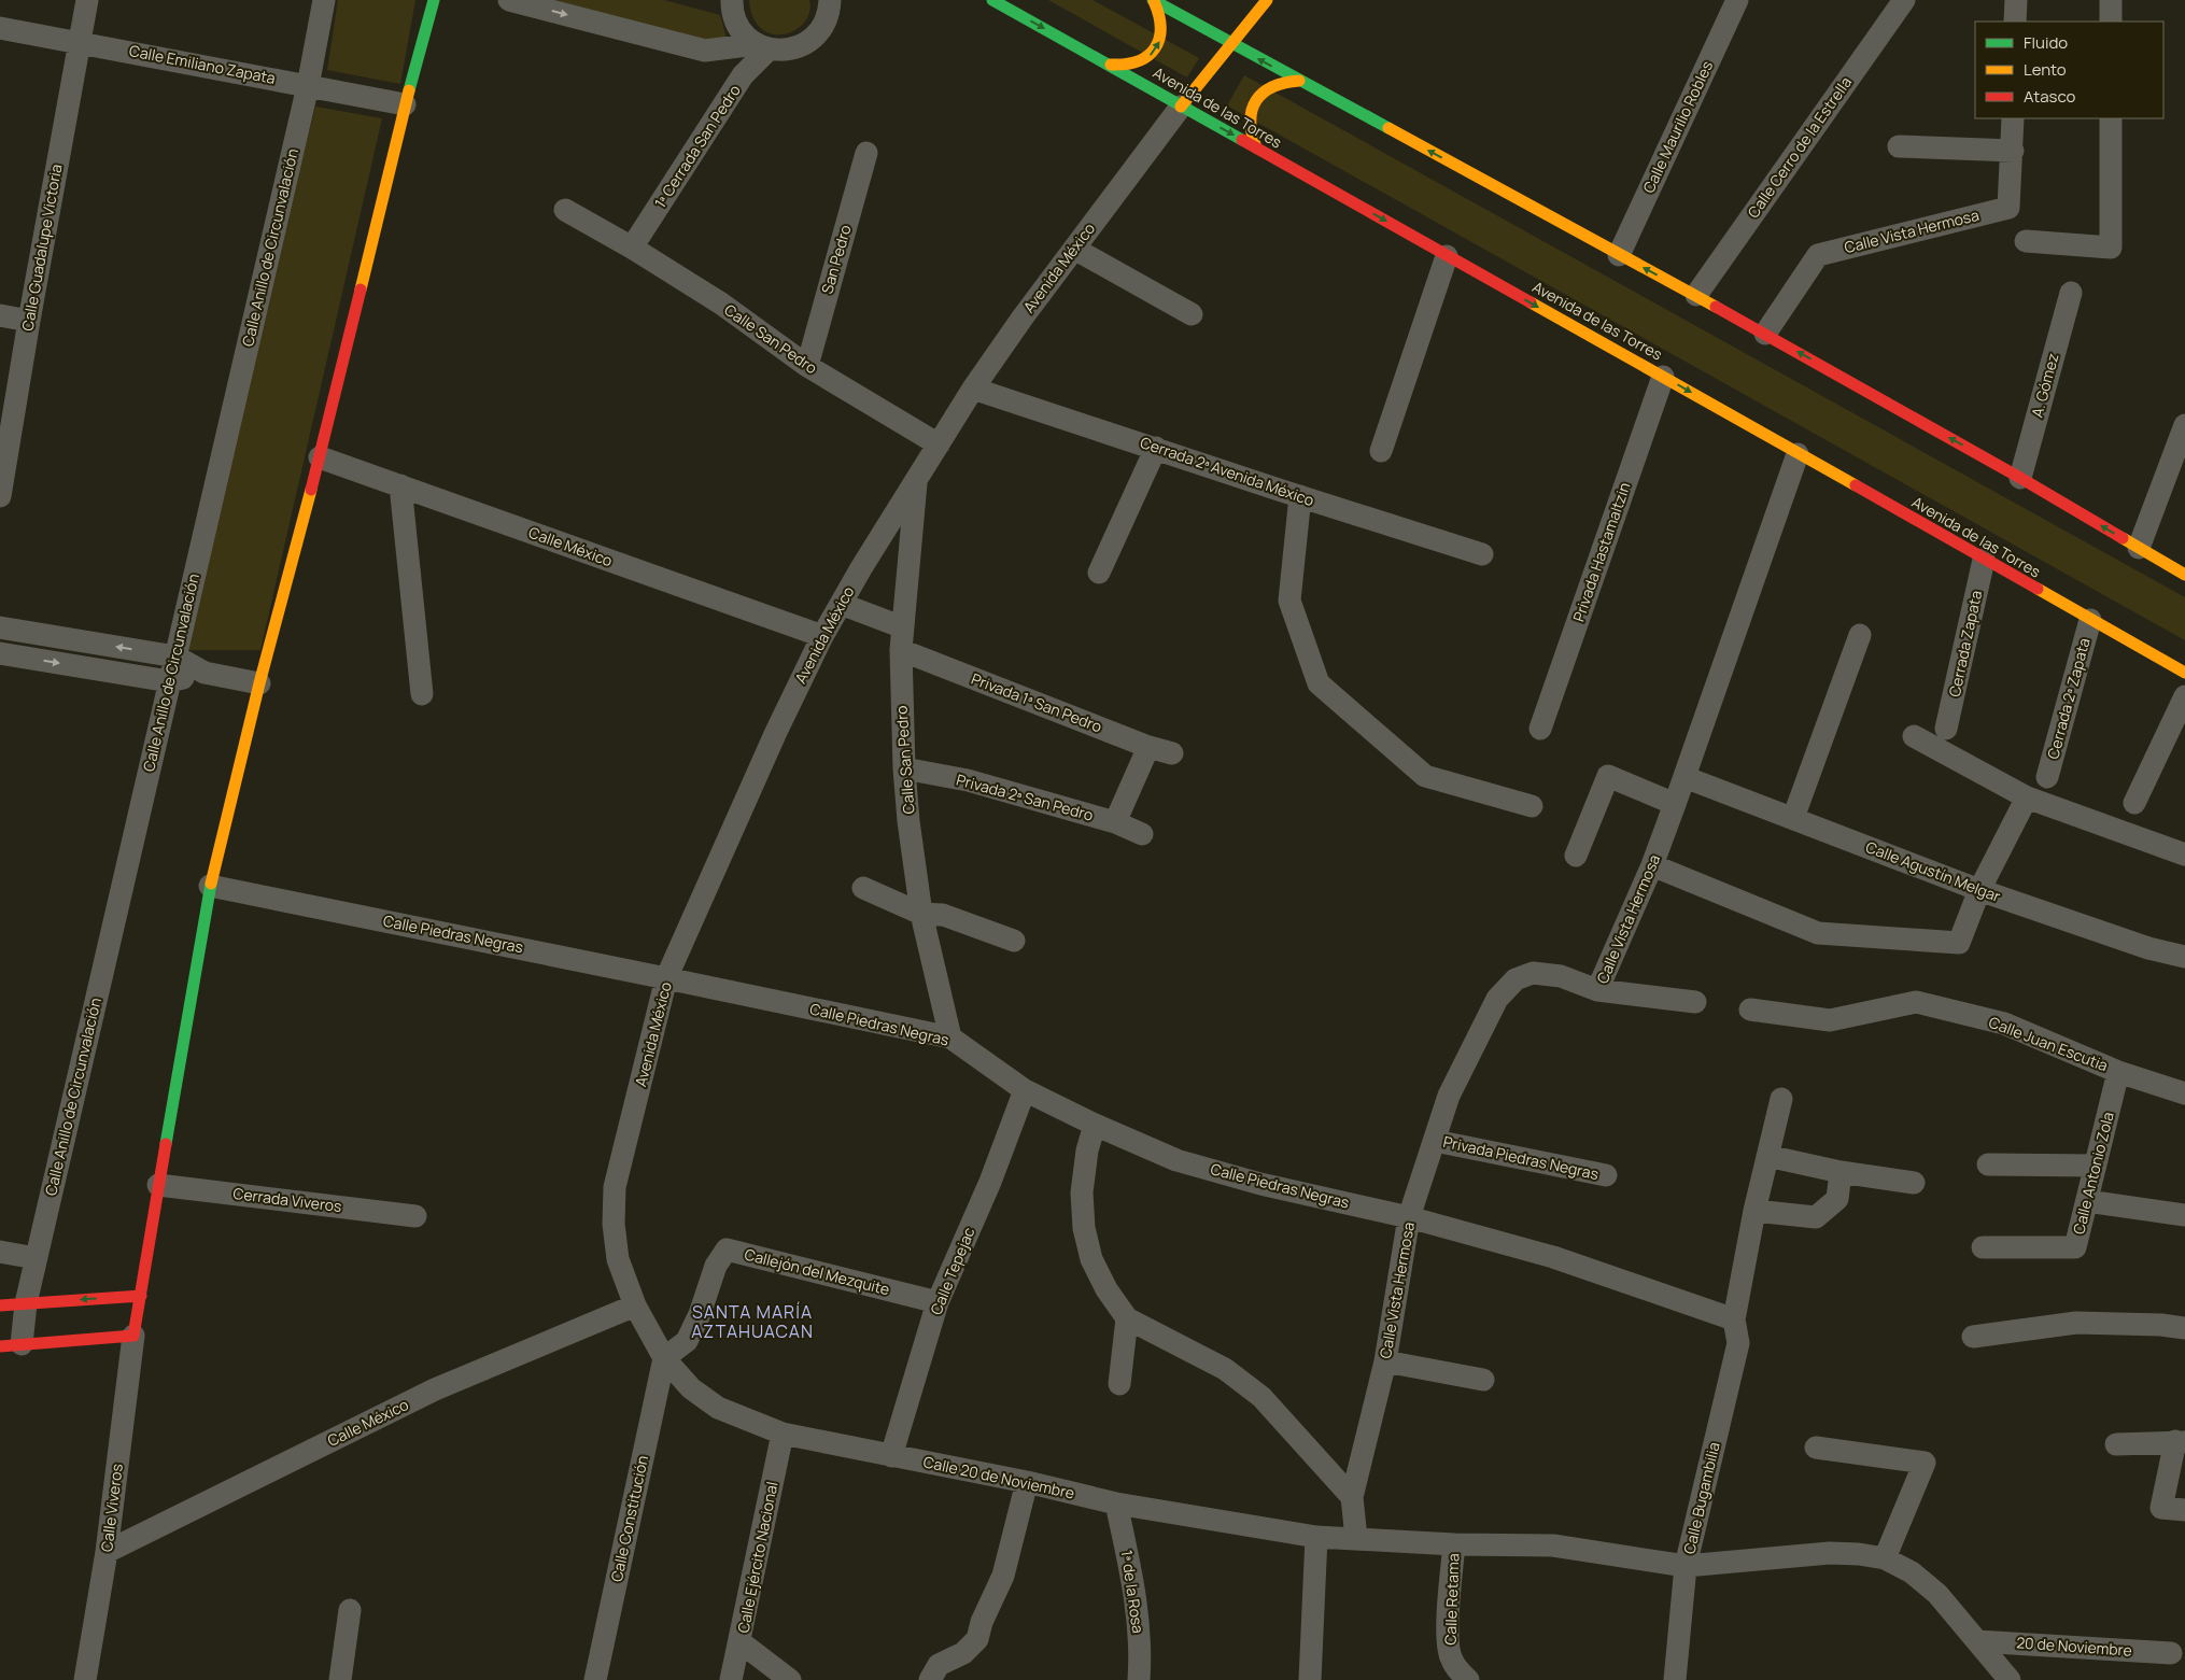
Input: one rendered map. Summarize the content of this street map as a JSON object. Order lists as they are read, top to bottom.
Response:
{
  "streets": {
    "main road": ["Avenida de las Torres", "Avenida México"],
    "street": [
      "Calle Emiliano Zapata",
      "Calle Maurilio Robles",
      "1ª Cerrada San Pedro",
      "Calle Cerro de la Estrella",
      "Calle Vista Hermosa",
      "Calle Guadalupe Victoria",
      "Calle Anillo de Circunvalación",
      "San Pedro",
      "Calle San Pedro",
      "A. Gómez",
      "Cerrada 2ª Avenida México",
      "Calle México",
      "Privada Hastamaltzin",
      "Cerrada Zapata",
      "Cerrada 2ª Zapata",
      "Privada 1ª San Pedro",
      "Privada 2ª San Pedro",
      "Calle Agustín Melgar",
      "Calle Piedras Negras",
      "Calle Juan Escutia",
      "Privada Piedras Negras",
      "Calle Antonio Zola",
      "Cerrada Viveros",
      "Calle Tepejac",
      "Callejón del Mezquite",
      "Calle 20 de Noviembre",
      "Calle Bugambilia",
      "Calle Viveros",
      "Calle Constitución",
      "Calle Ejército Nacional",
      "1ª de la Rosa",
      "Calle Retama",
      "20 de Noviembre"
    ]
  },
  "crossings": [
    ["Calle Emiliano Zapata", "Calle Guadalupe Victoria"],
    ["Calle Emiliano Zapata", "Calle Anillo de Circunvalación"],
    ["Avenida de las Torres", "Calle Vista Hermosa"],
    ["Avenida de las Torres", "Avenida México"],
    ["Avenida de las Torres", "Privada Hastamaltzin"],
    ["Avenida de las Torres", "Cerrada Zapata"],
    ["Avenida de las Torres", "Cerrada 2ª Zapata"],
    ["1ª Cerrada San Pedro", "Calle San Pedro"],
    ["Calle Vista Hermosa", "Calle Agustín Melgar"],
    ["Calle Vista Hermosa", "Calle Piedras Negras"],
    ["Calle Vista Hermosa", "Privada Piedras Negras"],
    ["Calle Vista Hermosa", "Calle 20 de Noviembre"],
    ["San Pedro", "Calle San Pedro"],
    ["Avenida México", "Calle San Pedro"],
    ["Avenida México", "Cerrada 2ª Avenida México"],
    ["Avenida México", "Calle México"],
    ["Avenida México", "Calle Piedras Negras"],
    ["Avenida México", "Callejón del Mezquite"],
    ["Avenida México", "Calle 20 de Noviembre"],
    ["Avenida México", "Calle Constitución"],
    ["Calle San Pedro", "Privada 1ª San Pedro"],
    ["Calle San Pedro", "Privada 2ª San Pedro"],
    ["Calle San Pedro", "Calle Piedras Negras"],
    ["Calle México", "Calle Viveros"],
    ["Calle Piedras Negras", "Calle Tepejac"],
    ["Calle Piedras Negras", "Calle Bugambilia"],
    ["Calle Juan Escutia", "Calle Antonio Zola"],
    ["Calle Tepejac", "Callejón del Mezquite"],
    ["Calle Tepejac", "Calle 20 de Noviembre"],
    ["Callejón del Mezquite", "Calle 20 de Noviembre"],
    ["Callejón del Mezquite", "Calle Constitución"],
    ["Calle 20 de Noviembre", "Calle Bugambilia"],
    ["Calle 20 de Noviembre", "Calle Constitución"],
    ["Calle 20 de Noviembre", "Calle Ejército Nacional"],
    ["Calle 20 de Noviembre", "1ª de la Rosa"],
    ["Calle 20 de Noviembre", "Calle Retama"],
    ["Calle 20 de Noviembre", "20 de Noviembre"]
  ],
  "districts": ["SANTA MARÍA AZTAHUACAN"],
  "legend": ["Fluido", "Lento", "Atasco"]
}
